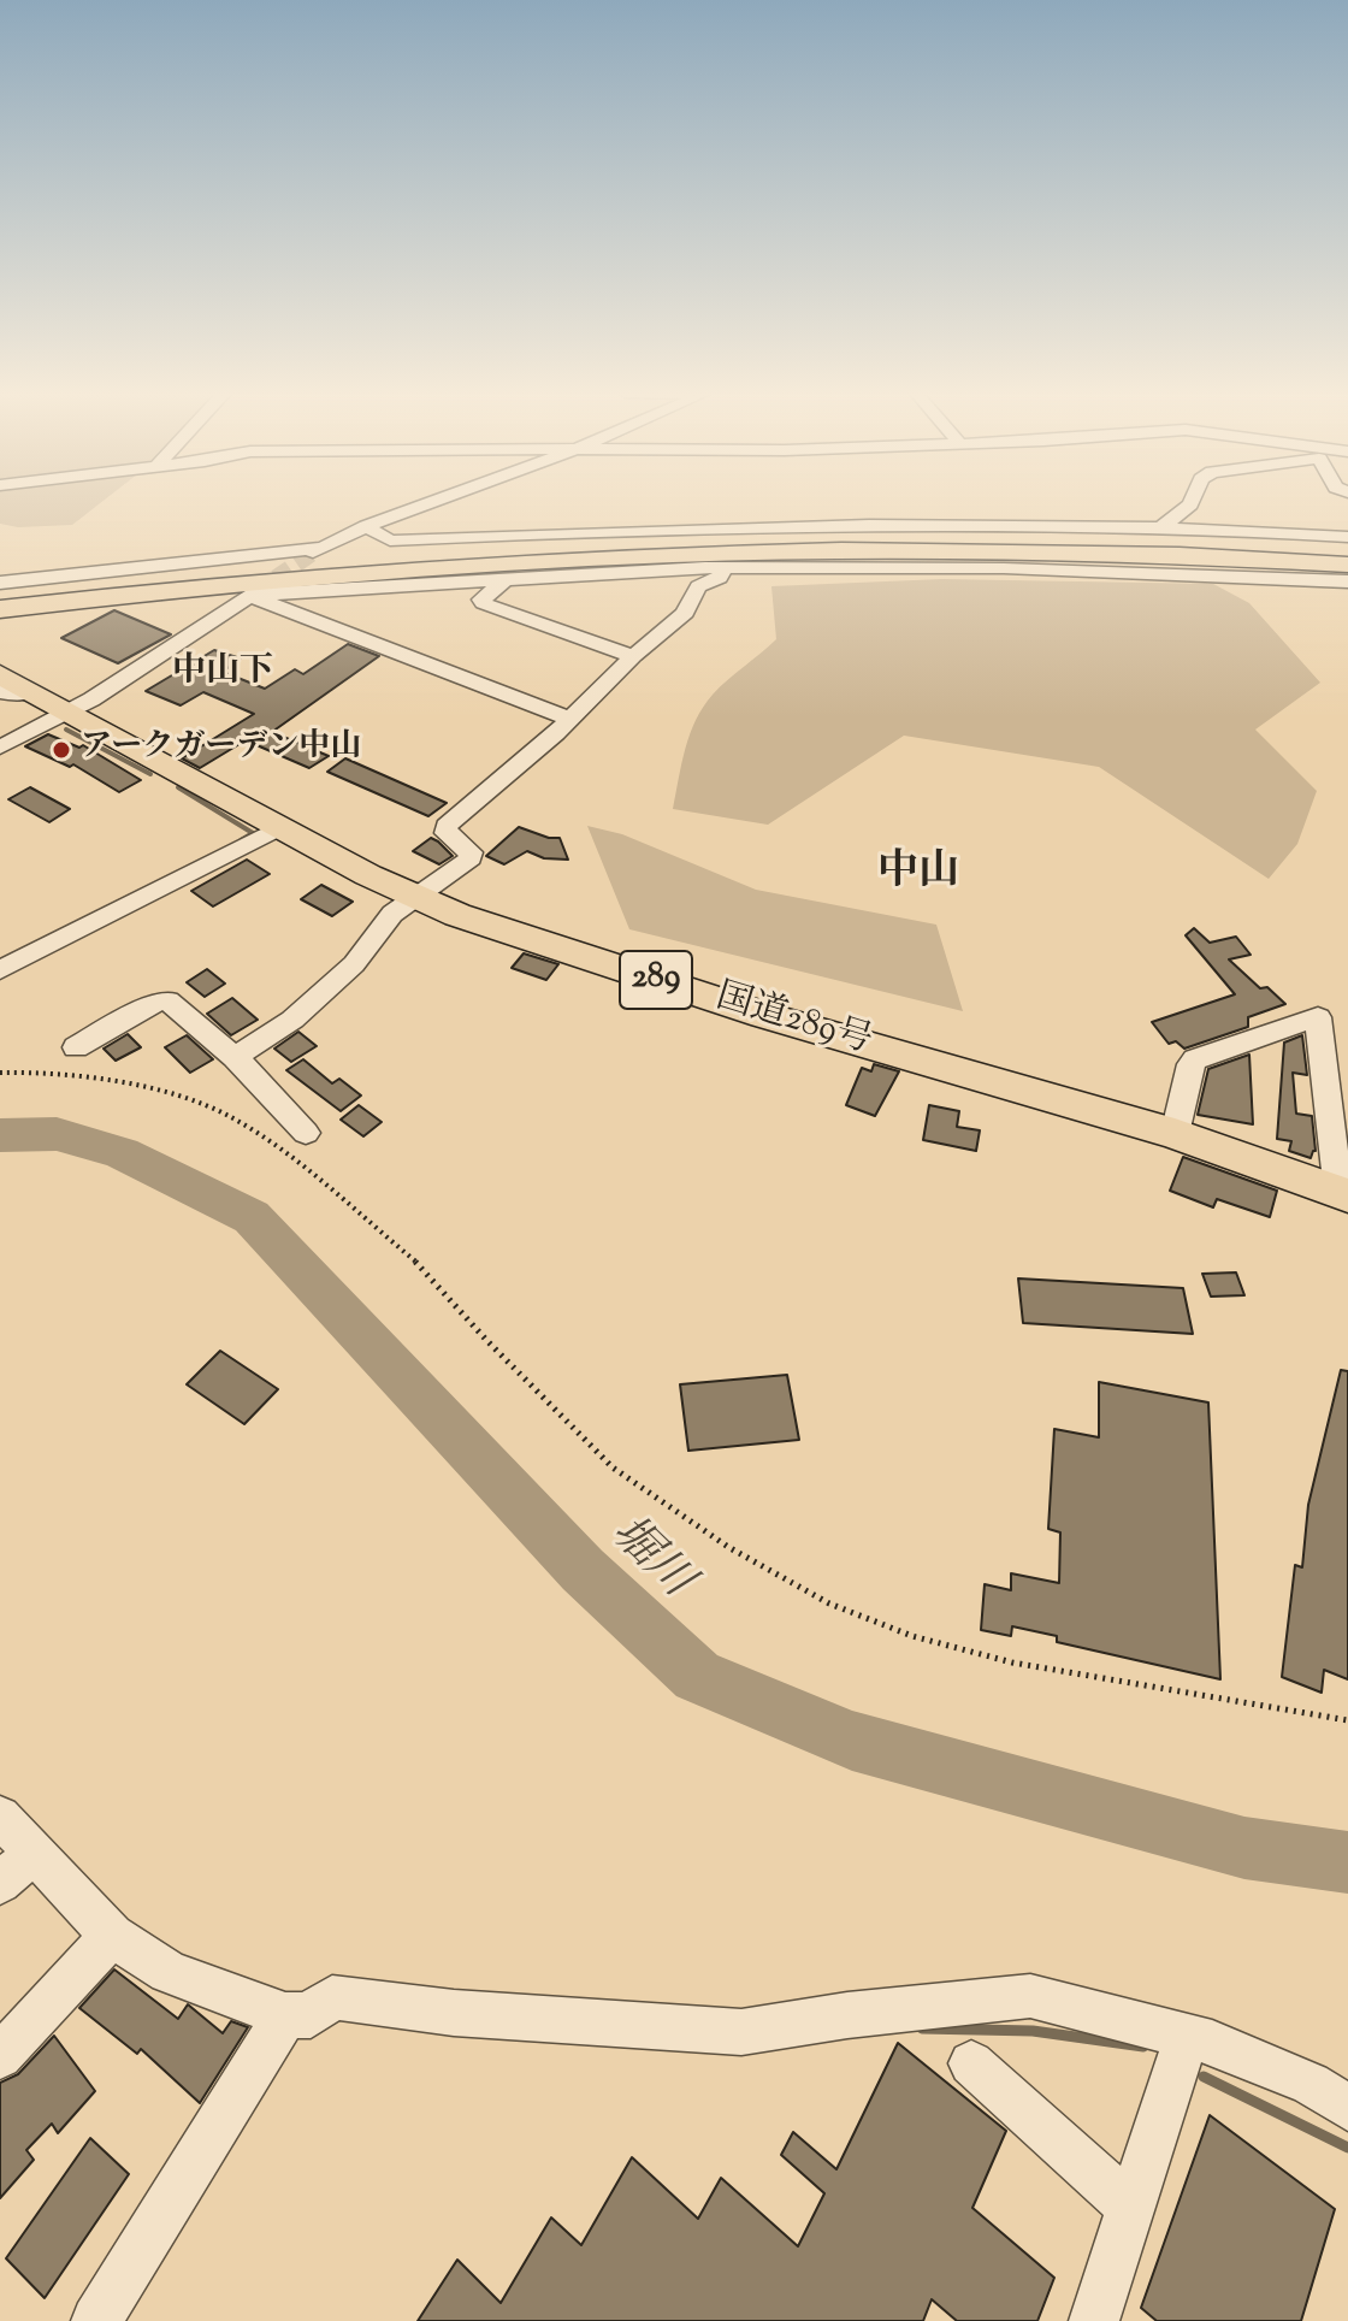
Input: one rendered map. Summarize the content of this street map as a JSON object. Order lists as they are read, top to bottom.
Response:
{
  "streets": {
    "highway": ["289", "国道289号"]
  },
  "districts": ["中山下", "中山"],
  "water": ["堀川"],
  "places": ["アークガーデン中山"]
}
